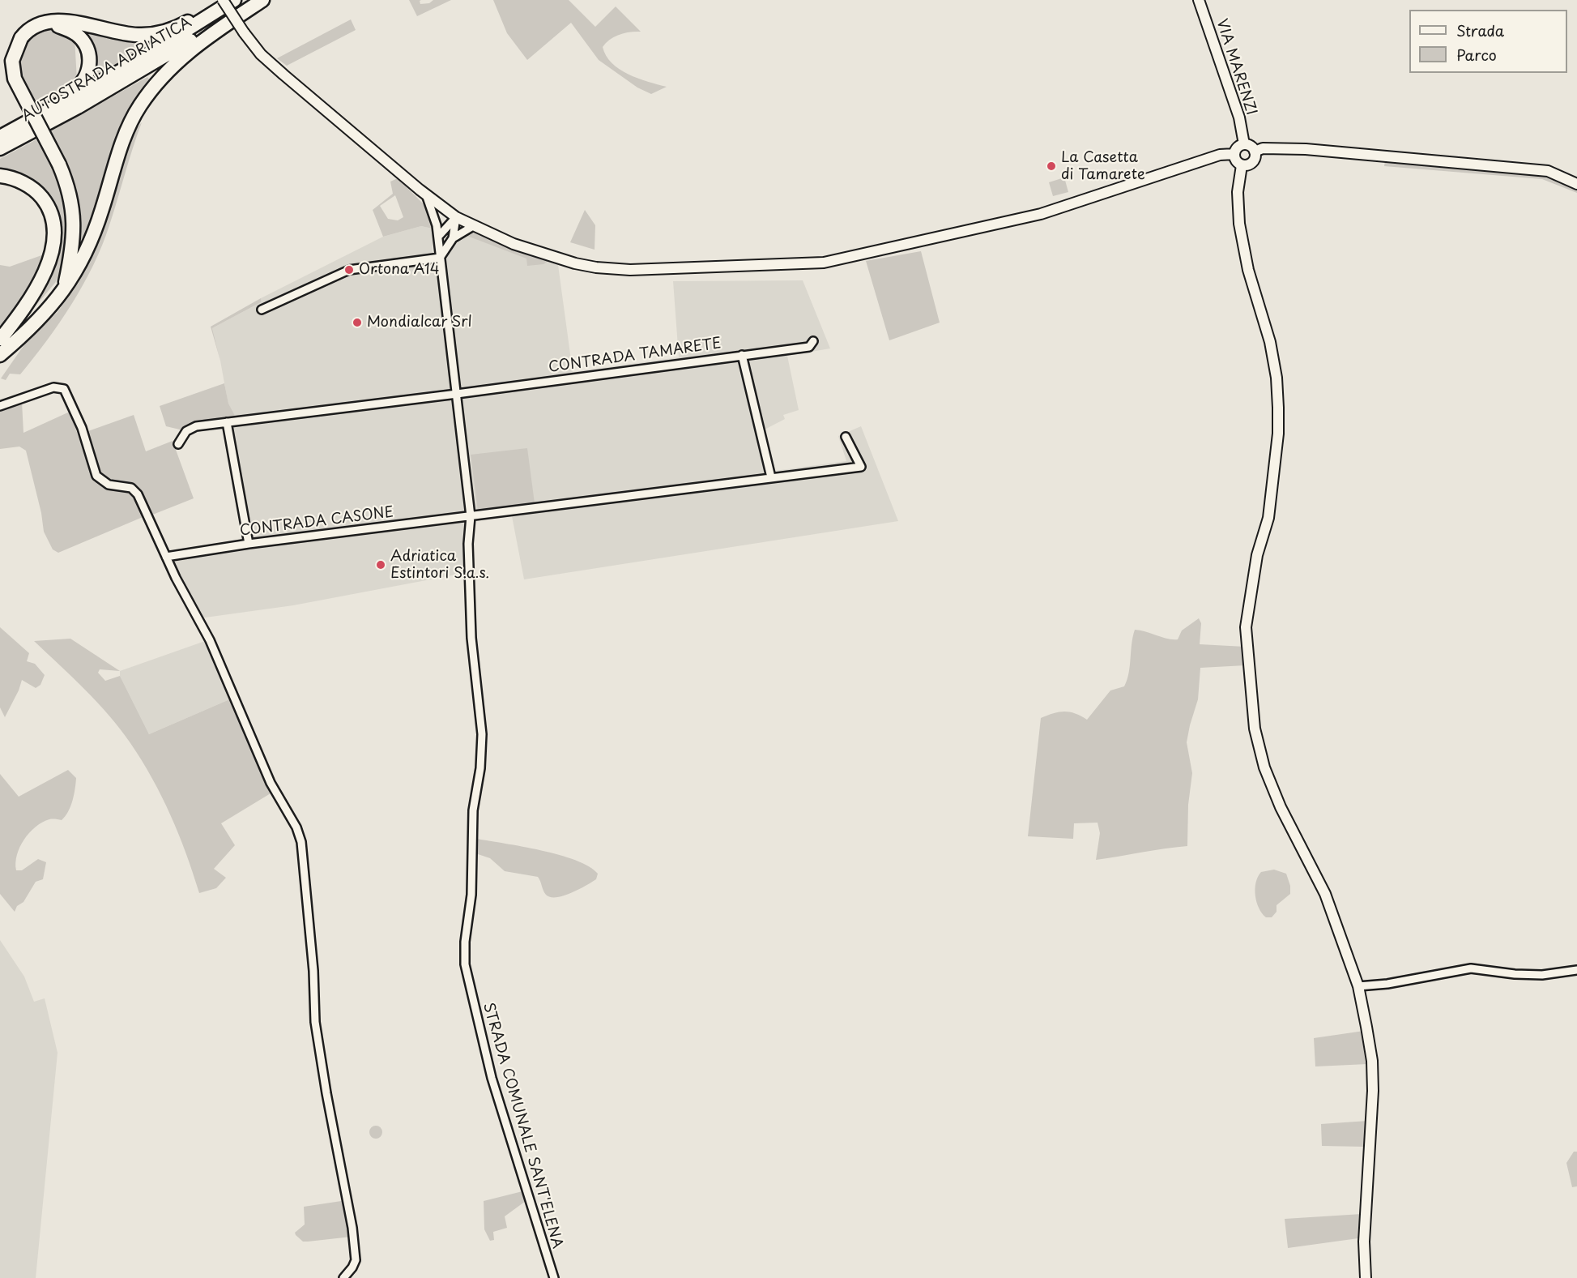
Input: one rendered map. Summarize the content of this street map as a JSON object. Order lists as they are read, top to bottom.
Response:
{
  "streets": {
    "highway": ["AUTOSTRADA ADRIATICA"],
    "main road": ["VIA MARENZI"],
    "street": ["CONTRADA TAMARETE", "CONTRADA CASONE", "STRADA COMUNALE SANT'ELENA"]
  },
  "crossings": [
    ["CONTRADA TAMARETE", "STRADA COMUNALE SANT'ELENA"],
    ["CONTRADA CASONE", "STRADA COMUNALE SANT'ELENA"]
  ],
  "places": [
    "La Casetta di Tamarete",
    "Ortona A14",
    "Mondialcar Srl",
    "Adriatica Estintori S.a.s."
  ],
  "legend": ["Strada", "Parco"]
}
